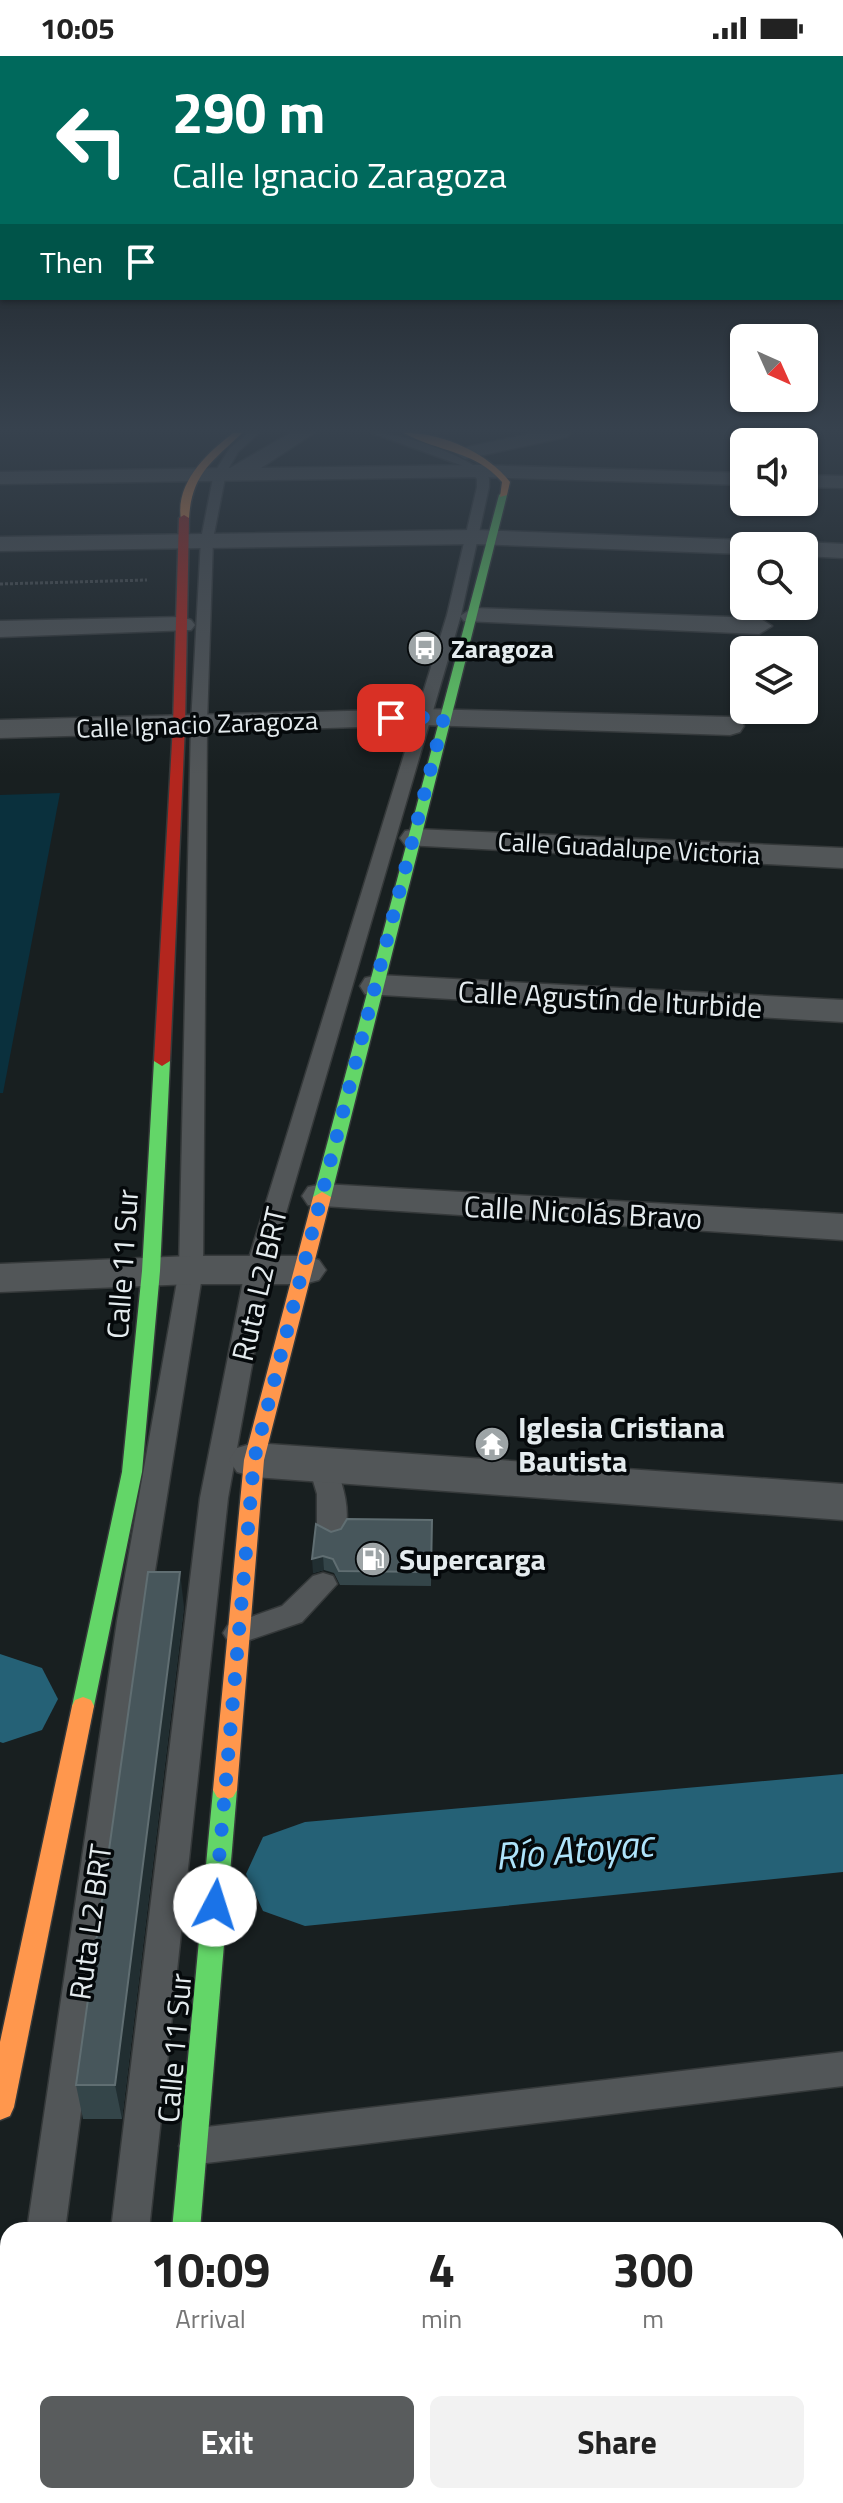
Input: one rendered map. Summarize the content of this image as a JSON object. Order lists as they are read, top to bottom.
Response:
{
  "streets": {
    "main road": ["Calle 11 Sur"],
    "street": [
      "Calle Ignacio Zaragoza",
      "Calle Guadalupe Victoria",
      "Calle Agustín de Iturbide",
      "Calle Nicolás Bravo"
    ],
    "lane": ["Ruta L2 BRT"]
  },
  "crossings": [
    ["Calle Ignacio Zaragoza", "Calle 11 Sur"],
    ["Calle Ignacio Zaragoza", "Ruta L2 BRT"],
    ["Calle Guadalupe Victoria", "Calle 11 Sur"],
    ["Calle Agustín de Iturbide", "Calle 11 Sur"],
    ["Calle Nicolás Bravo", "Calle 11 Sur"],
    ["Calle 11 Sur", "Ruta L2 BRT"]
  ],
  "water": ["Río Atoyac"],
  "places": {
    "bus stop": ["Zaragoza"],
    "temple": ["Iglesia Cristiana Bautista"],
    "fuel station": ["Supercarga"]
  },
  "north": "bottom right",
  "page": {
    "status": "10:05",
    "turn": ["290 m", "Calle Ignacio Zaragoza"],
    "then": "Then",
    "eta": [
      "10:09",
      "Arrival",
      "4",
      "min",
      "300",
      "m"
    ],
    "buttons": ["Exit", "Share"]
  }
}
